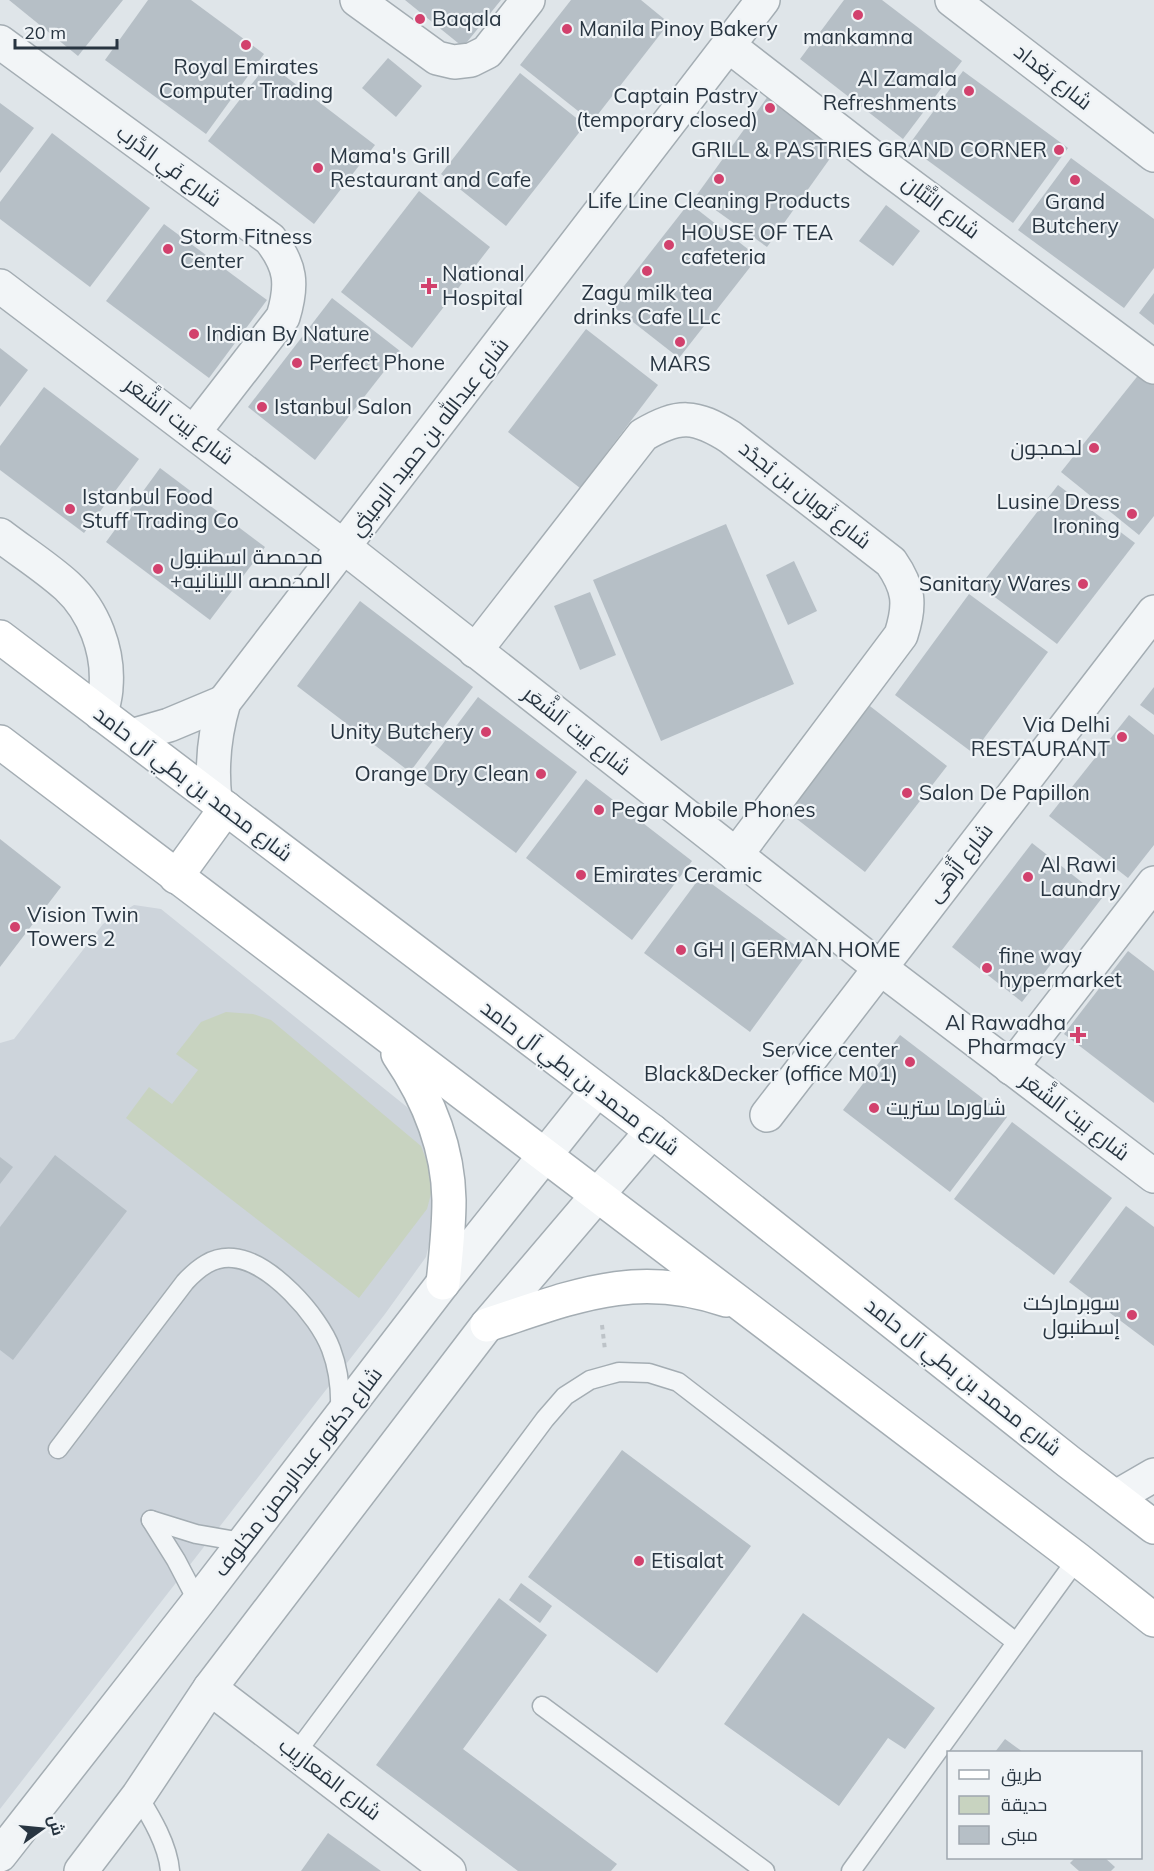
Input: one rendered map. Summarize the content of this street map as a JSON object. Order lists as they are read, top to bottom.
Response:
{
  "streets": {
    "street": [
      "شارع بَغداد",
      "شارع فَي الدَّرب",
      "شارع التَّبَّان",
      "شارع بَيت اَلشَّعَر",
      "شارع عبدالله بن حميد الرميثي",
      "شارع ثَوبان بن بُجدُد",
      "شارع محمد بن بطي آل حامد",
      "شارع أَزْهَى",
      "شارع دكتور عبدالرحمن مخلوف",
      "شارع المَعازِيب"
    ]
  },
  "crossings": [
    ["شارع فَي الدَّرب", "شارع بَيت اَلشَّعَر"],
    ["شارع التَّبَّان", "شارع عبدالله بن حميد الرميثي"],
    ["شارع بَيت اَلشَّعَر", "شارع عبدالله بن حميد الرميثي"],
    ["شارع بَيت اَلشَّعَر", "شارع ثَوبان بن بُجدُد"],
    ["شارع بَيت اَلشَّعَر", "شارع أَزْهَى"],
    ["شارع عبدالله بن حميد الرميثي", "شارع محمد بن بطي آل حامد"],
    ["شارع محمد بن بطي آل حامد", "شارع دكتور عبدالرحمن مخلوف"]
  ],
  "places": {
    "other": [
      "mankamna",
      "Baqala",
      "Manila Pinoy Bakery",
      "Royal Emirates Computer Trading",
      "Al Zamala Refreshments",
      "Captain Pastry (temporary closed)",
      "GRILL & PASTRIES GRAND CORNER",
      "Mama's Grill Restaurant and Cafe",
      "Life Line Cleaning Products",
      "Grand Butchery",
      "HOUSE OF TEA cafeteria",
      "Storm Fitness Center",
      "Zagu milk tea drinks Cafe LLc",
      "Indian By Nature",
      "MARS",
      "Perfect Phone",
      "Istanbul Salon",
      "لحمجون",
      "Istanbul Food Stuff Trading Co",
      "Lusine Dress Ironing",
      "محمصة اسطنبول +المحمصه اللبنانيه",
      "Sanitary Wares",
      "Unity Butchery",
      "Via Delhi RESTAURANT",
      "Orange Dry Clean",
      "Salon De Papillon",
      "Pegar Mobile Phones",
      "Emirates Ceramic",
      "Al Rawi Laundry",
      "Vision Twin Towers 2",
      "GH | GERMAN HOME",
      "fine way hypermarket",
      "Service center Black&Decker (office M01)",
      "شاورما ستريت",
      "سوبرماركت إسطنبول",
      "Etisalat"
    ],
    "health": ["National Hospital", "Al Rawadha Pharmacy"]
  },
  "legend": ["طريق", "حديقة", "مبنى"],
  "scale_bar": "20 m",
  "north": "right"
}
